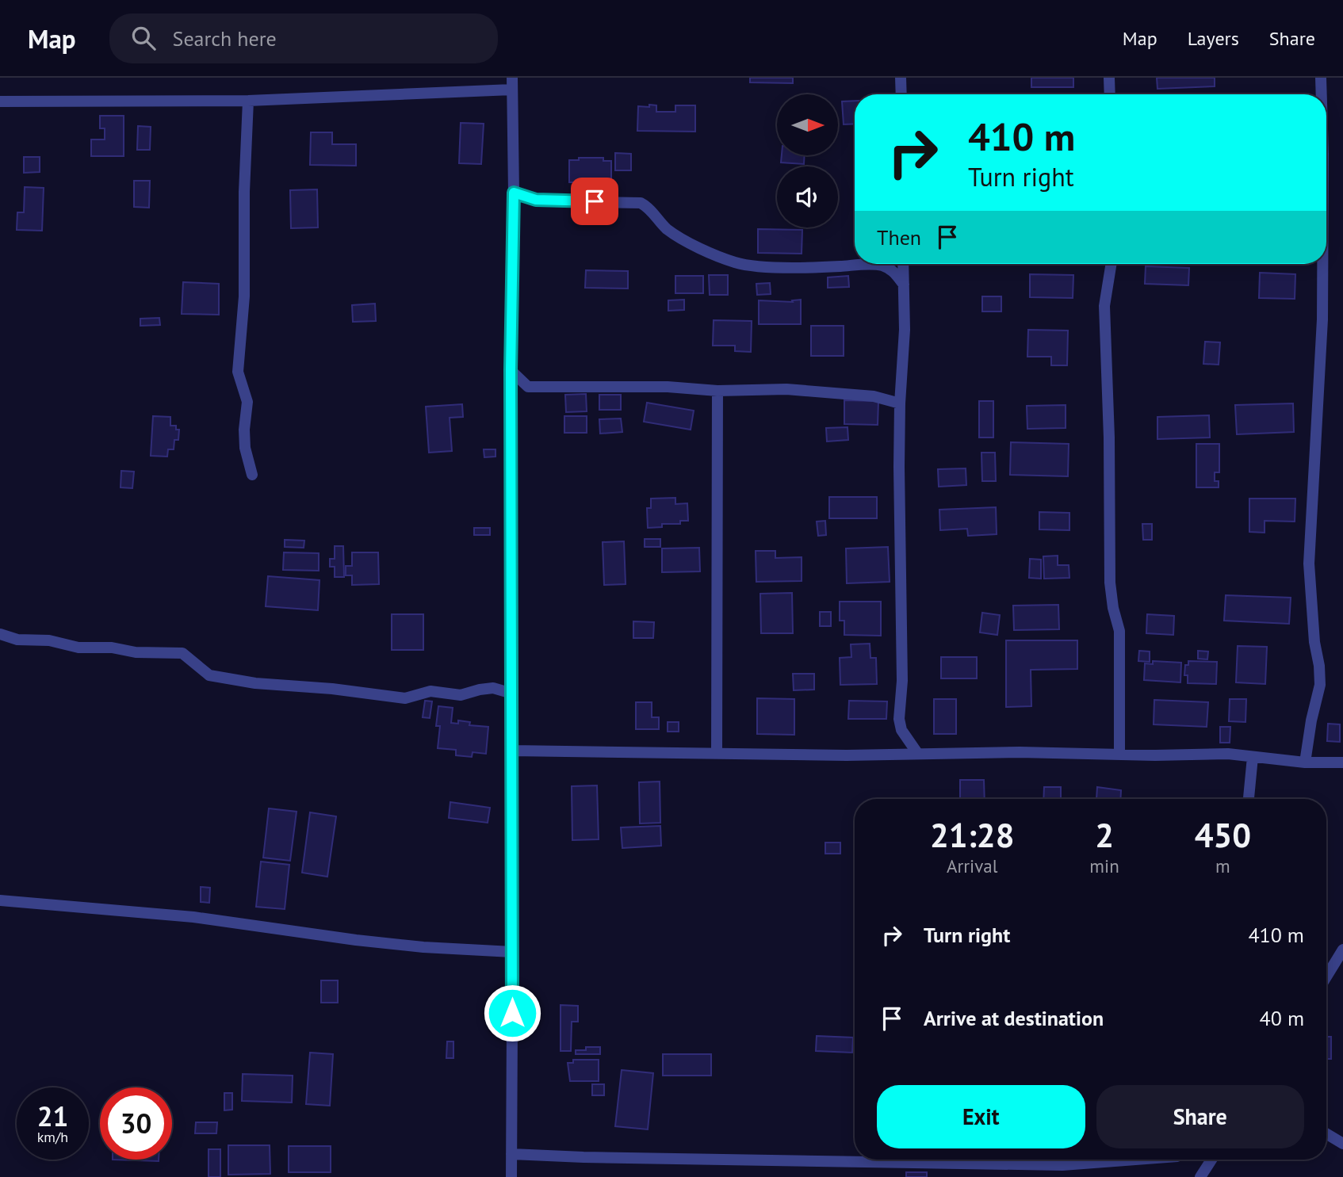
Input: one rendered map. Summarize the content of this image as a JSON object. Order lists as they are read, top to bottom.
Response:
{
  "north": "right",
  "page": {
    "header": "Map",
    "search": "Search here",
    "nav": ["Map", "Layers", "Share"],
    "turn": ["410 m", "Turn right"],
    "then": "Then",
    "eta": [
      "21:28",
      "Arrival",
      "2",
      "min",
      "450",
      "m"
    ],
    "list": [
      {
        "name": "Turn right",
        "value": "410 m"
      },
      {
        "name": "Arrive at destination",
        "value": "40 m"
      }
    ],
    "buttons": ["Exit", "Share"],
    "speed": "21 km/h",
    "limit": "30"
  }
}
